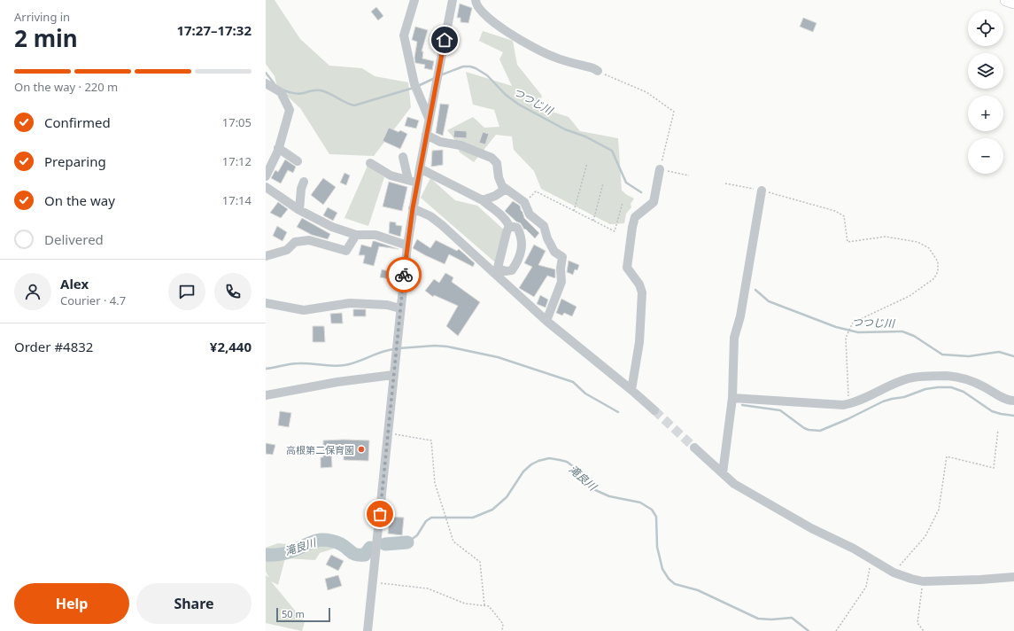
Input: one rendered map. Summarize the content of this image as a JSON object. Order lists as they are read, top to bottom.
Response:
{
  "water": ["つつじ川", "滝良川"],
  "places": ["高根第二保育園"],
  "scale_bar": "50 m",
  "page": {
    "heading": ["2 min", "Arriving in", "17:27–17:32"],
    "panel": [
      "Alex",
      "Courier · 4.7",
      "Order #4832",
      "¥2,440"
    ],
    "map_buttons": ["+", "−"],
    "bar": "On the way · 220 m",
    "list": [
      ["Confirmed", "17:05"],
      ["Preparing", "17:12"],
      ["On the way", "17:14"],
      "Delivered"
    ],
    "buttons": ["Help", "Share"],
    "scale": "50 m"
  }
}
